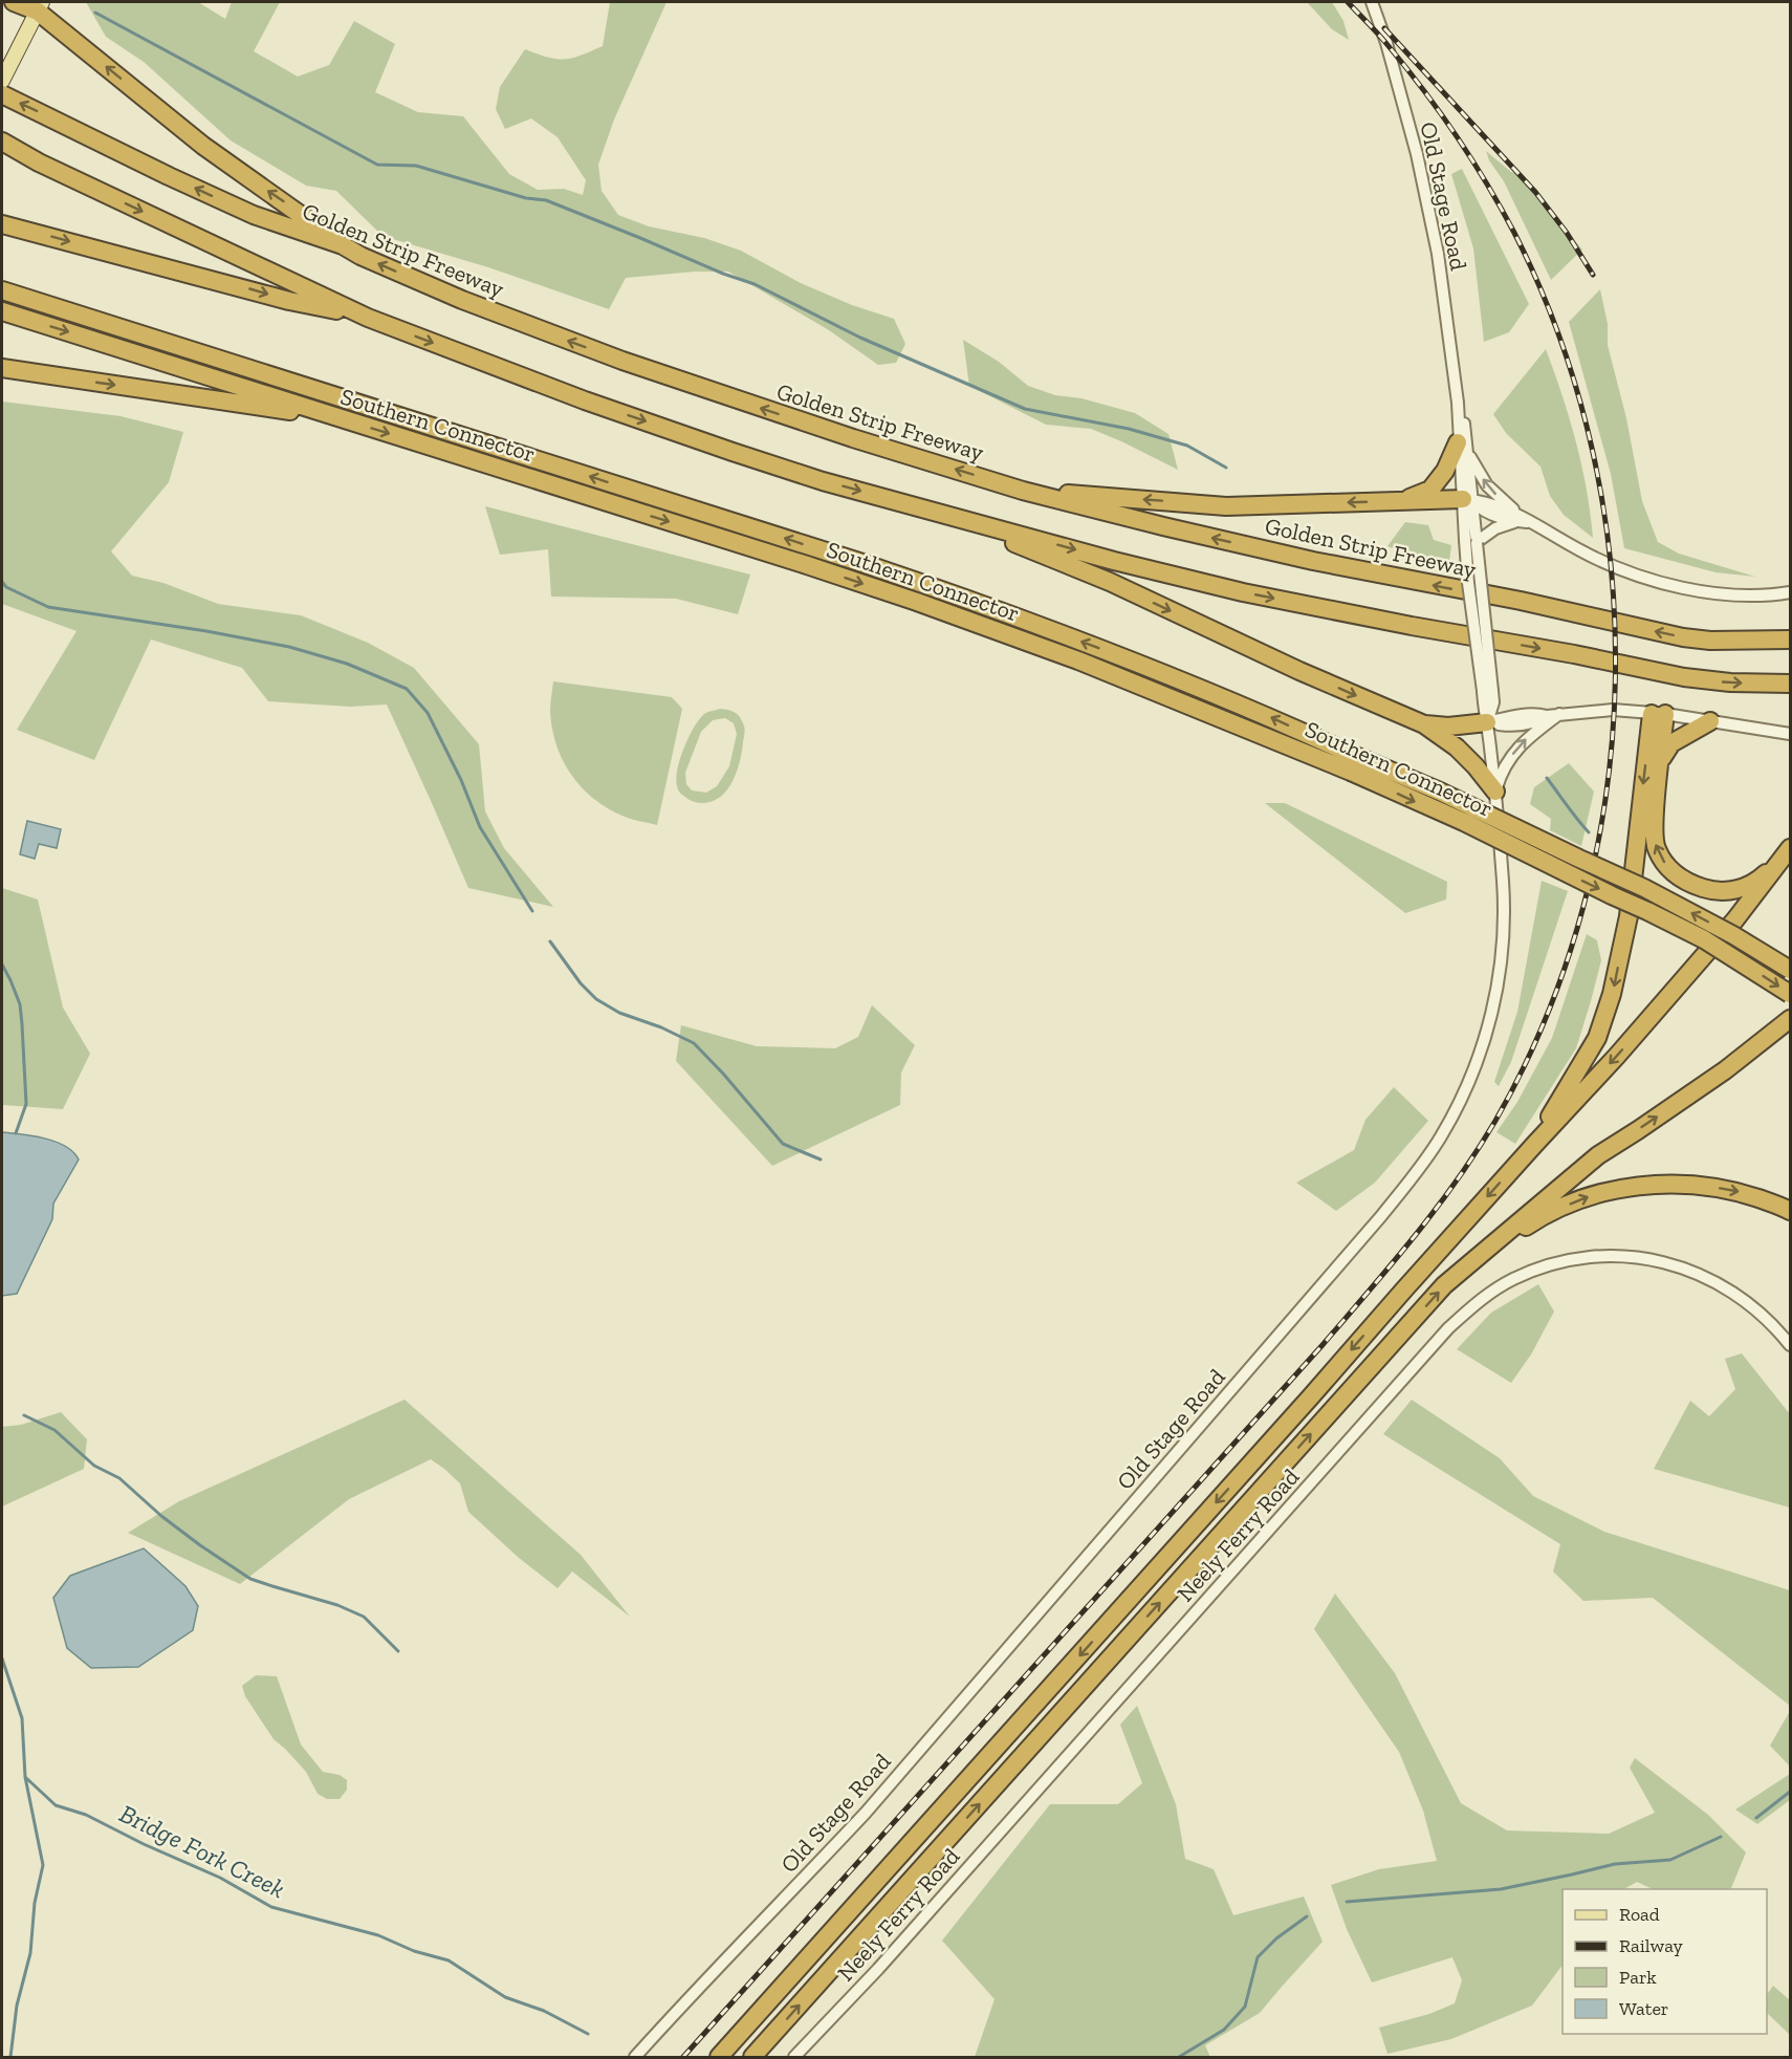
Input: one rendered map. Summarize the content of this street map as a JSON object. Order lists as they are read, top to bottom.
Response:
{
  "streets": {
    "highway": ["Golden Strip Freeway", "Southern Connector"],
    "street": ["Old Stage Road", "Neely Ferry Road"]
  },
  "water": ["Bridge Fork Creek"],
  "legend": [
    "Road",
    "Railway",
    "Park",
    "Water"
  ]
}
